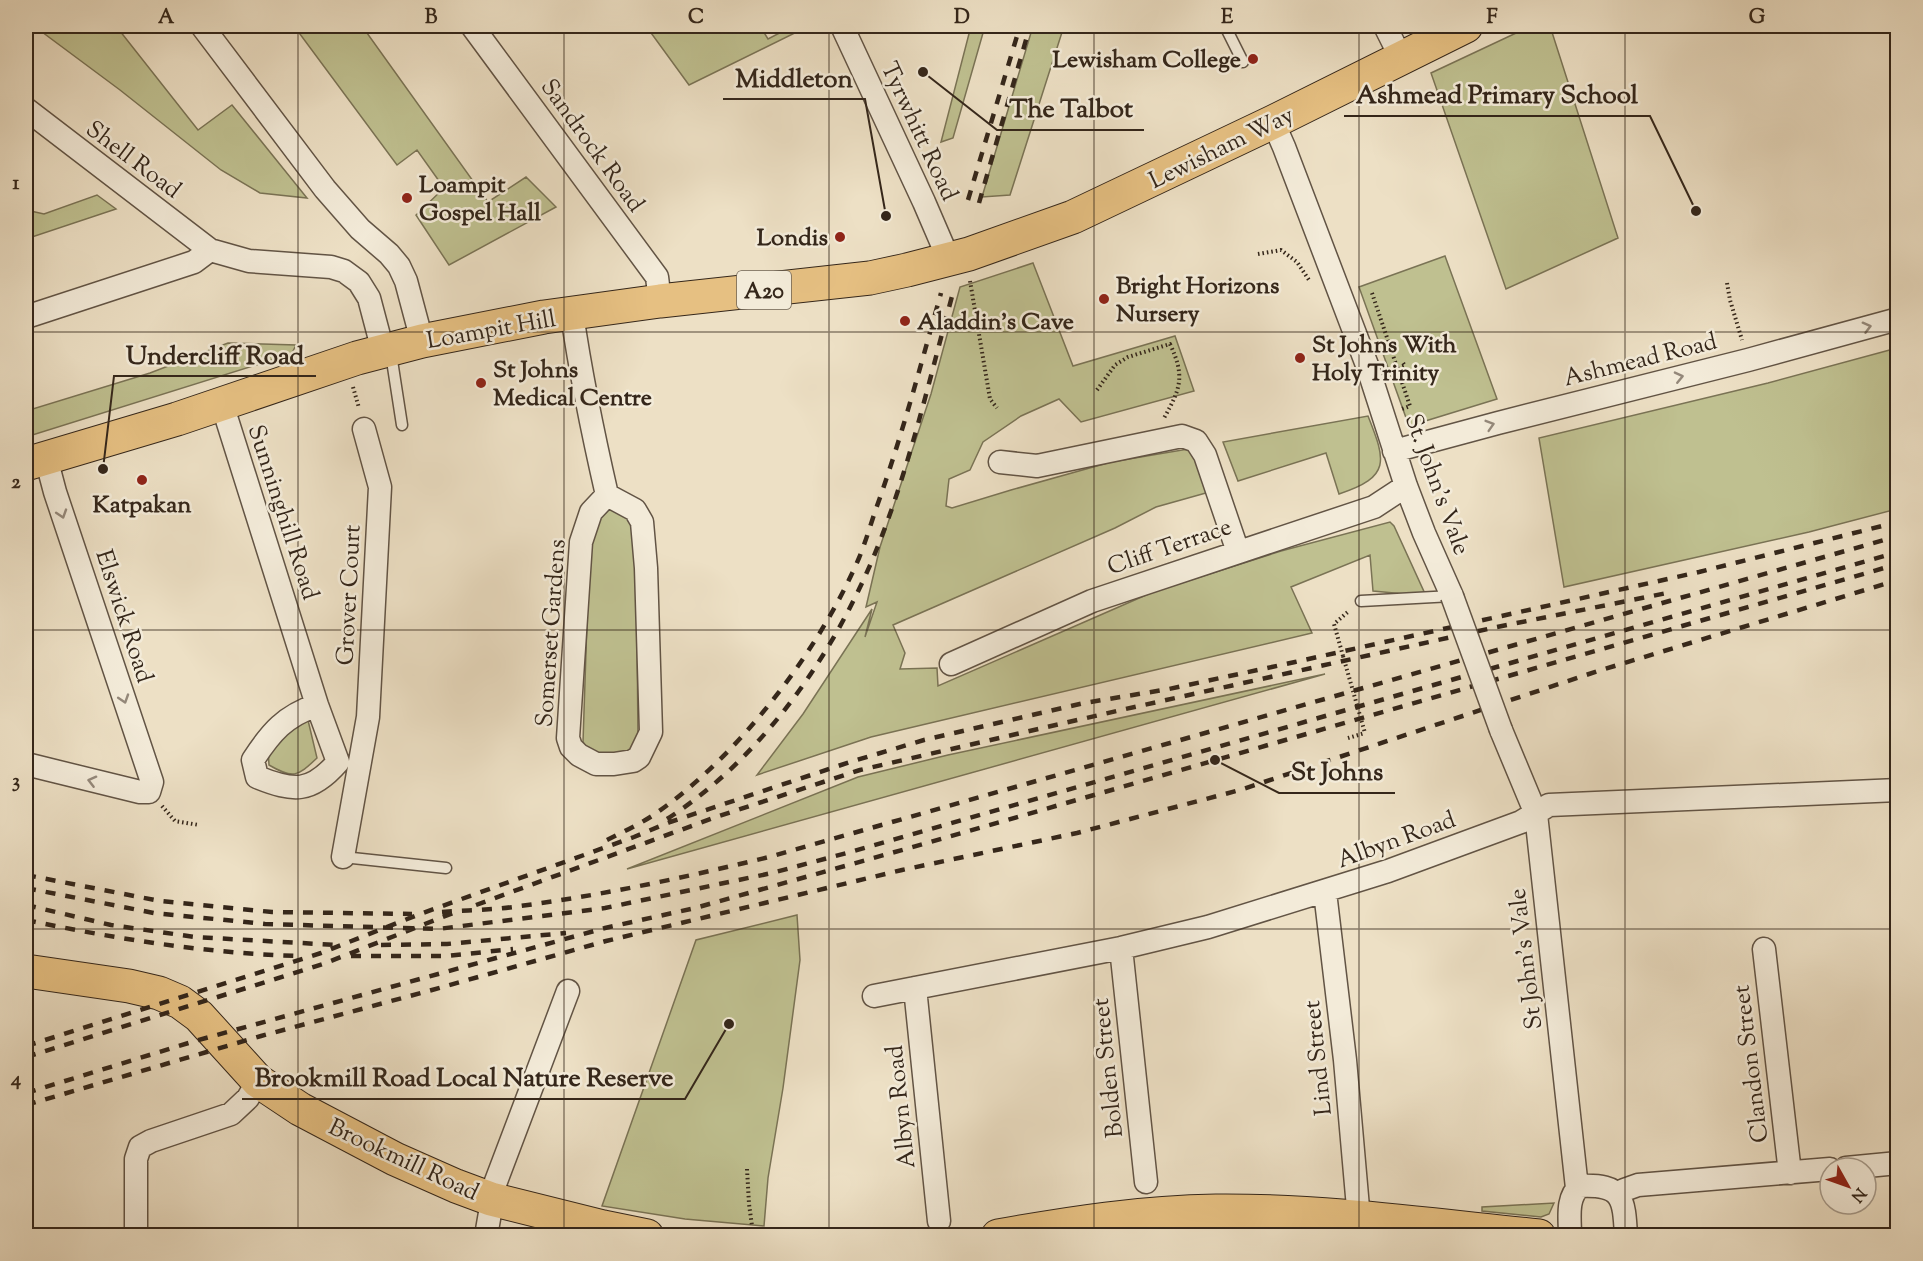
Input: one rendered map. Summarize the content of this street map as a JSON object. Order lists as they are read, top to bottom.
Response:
{
  "streets": {
    "main road": [
      "Lewisham Way",
      "A20",
      "Loampit Hill",
      "Brookmill Road"
    ],
    "street": [
      "Tyrwhitt Road",
      "Sandrock Road",
      "Shell Road",
      "Ashmead Road",
      "St. John's Vale",
      "Sunninghill Road",
      "Cliff Terrace",
      "Grover Court",
      "Elswick Road",
      "Somerset Gardens",
      "Albyn Road",
      "St John's Vale",
      "Lind Street",
      "Clandon Street",
      "Bolden Street"
    ]
  },
  "crossings": [
    ["Tyrwhitt Road", "Lewisham Way"],
    ["Tyrwhitt Road", "Loampit Hill"],
    ["Sandrock Road", "Loampit Hill"],
    ["Lewisham Way", "Loampit Hill"],
    ["Lewisham Way", "St. John's Vale"],
    ["Loampit Hill", "Sunninghill Road"],
    ["Loampit Hill", "Elswick Road"],
    ["Ashmead Road", "St. John's Vale"],
    ["St. John's Vale", "Cliff Terrace"],
    ["St. John's Vale", "St John's Vale"],
    ["Sunninghill Road", "Grover Court"],
    ["Albyn Road", "St John's Vale"],
    ["Albyn Road", "Lind Street"],
    ["Albyn Road", "Bolden Street"]
  ],
  "one_way": ["Ashmead Road", "Elswick Road"],
  "places": [
    "Lewisham College",
    "The Talbot",
    "Loampit Gospel Hall",
    "Ashmead Primary School",
    "Middleton",
    "Londis",
    "Bright Horizons Nursery",
    "Aladdin's Cave",
    "St Johns With Holy Trinity",
    "St Johns Medical Centre",
    "Undercliff Road",
    "Katpakan",
    "St Johns",
    "Brookmill Road Local Nature Reserve"
  ],
  "north": "bottom right",
  "grid": {
    "columns": [
      "A",
      "B",
      "C",
      "D",
      "E",
      "F",
      "G"
    ],
    "rows": [
      "1",
      "2",
      "3",
      "4"
    ]
  }
}
